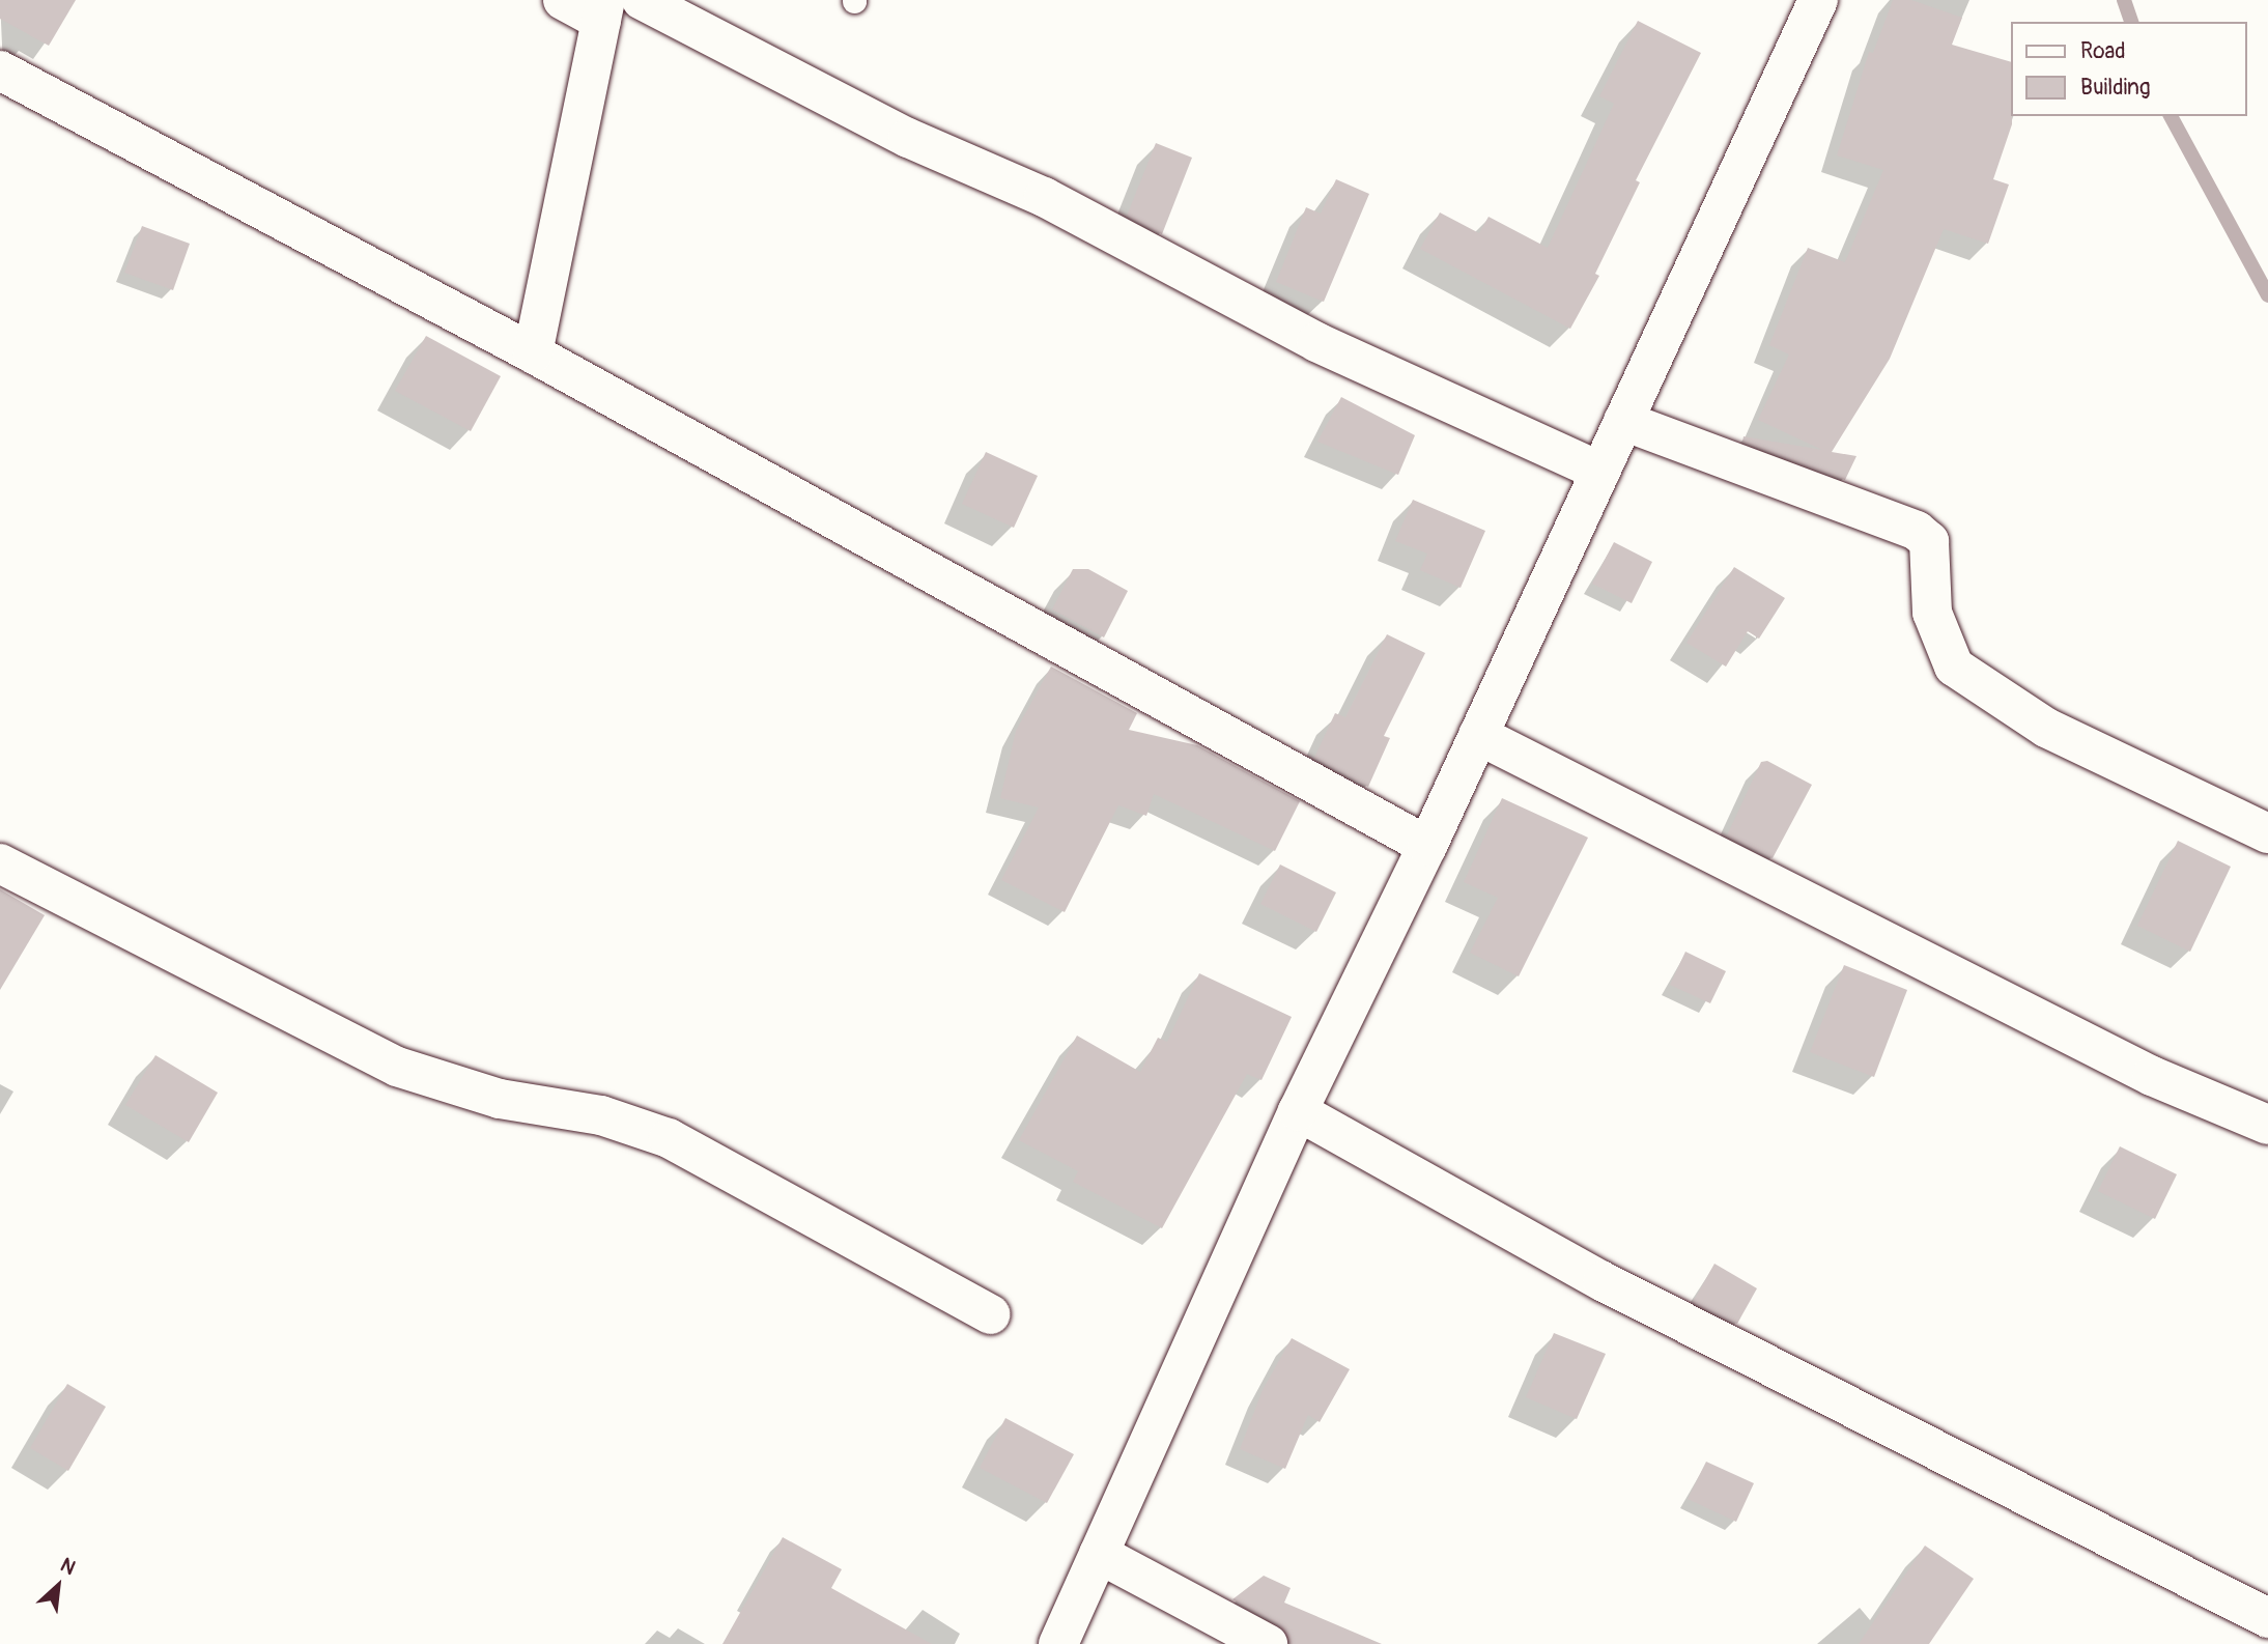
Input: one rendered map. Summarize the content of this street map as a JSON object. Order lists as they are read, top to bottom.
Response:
{
  "legend": ["Road", "Building"],
  "north": "top right"
}
